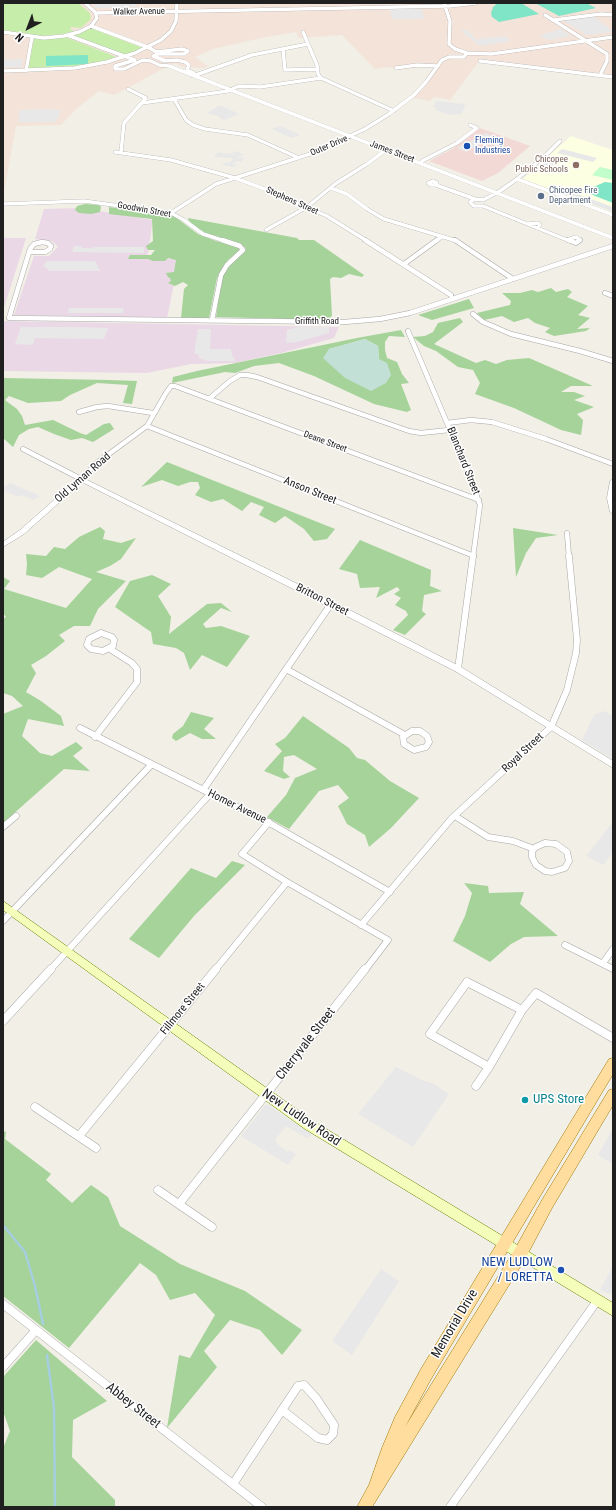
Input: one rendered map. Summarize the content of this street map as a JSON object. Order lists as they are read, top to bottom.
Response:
{
  "streets": {
    "main road": ["New Ludlow Road", "Memorial Drive"],
    "street": [
      "Walker Avenue",
      "Outer Drive",
      "James Street",
      "Stephens Street",
      "Goodwin Street",
      "Griffith Road",
      "Deane Street",
      "Blanchard Street",
      "Old Lyman Road",
      "Anson Street",
      "Britton Street",
      "Royal Street",
      "Homer Avenue",
      "Fillmore Street",
      "Cherryvale Street",
      "Abbey Street"
    ]
  },
  "crossings": [
    ["Outer Drive", "James Street"],
    ["Outer Drive", "Stephens Street"],
    ["Outer Drive", "Goodwin Street"],
    ["Goodwin Street", "Griffith Road"],
    ["Deane Street", "Blanchard Street"],
    ["Deane Street", "Old Lyman Road"],
    ["Blanchard Street", "Anson Street"],
    ["Blanchard Street", "Britton Street"],
    ["Old Lyman Road", "Anson Street"],
    ["Old Lyman Road", "Britton Street"],
    ["Britton Street", "Royal Street"],
    ["Royal Street", "Homer Avenue"],
    ["Royal Street", "Cherryvale Street"],
    ["Fillmore Street", "New Ludlow Road"],
    ["Cherryvale Street", "New Ludlow Road"],
    ["New Ludlow Road", "Memorial Drive"]
  ],
  "places": [
    "Fleming Industries",
    "Chicopee Public Schools",
    "Chicopee Fire Department",
    "UPS Store",
    "NEW LUDLOW / LORETTA"
  ],
  "north": "bottom left"
}
